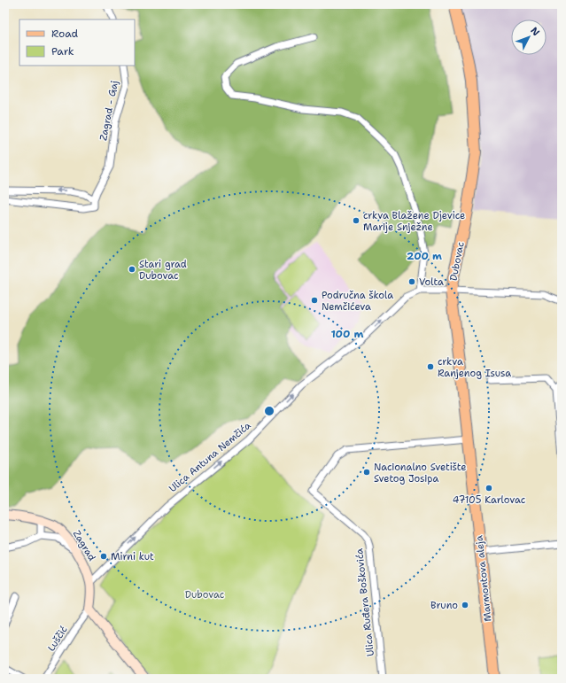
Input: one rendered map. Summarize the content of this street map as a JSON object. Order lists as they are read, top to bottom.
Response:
{
  "streets": {
    "main road": ["Dubovac", "Zagrad", "Marmontova aleja"],
    "street": [
      "Zagrad - Gaj",
      "Ulica Antuna Nemčića",
      "Ulica Ruđera Boškovića",
      "Luščić"
    ]
  },
  "crossings": [
    ["Dubovac", "Ulica Antuna Nemčića"],
    ["Dubovac", "Marmontova aleja"],
    ["Dubovac", "Ulica Ruđera Boškovića"],
    ["Ulica Antuna Nemčića", "Zagrad"],
    ["Zagrad", "Luščić"]
  ],
  "one_way": ["Ulica Antuna Nemčića"],
  "parks": ["Dubovac"],
  "places": [
    "crkva Blažene Djevice Marije Snježne",
    "Stari grad Dubovac",
    "Volta",
    "Područna škola Nemčićeva",
    "crkva Ranjenog Isusa",
    "Nacionalno Svetište Svetog Josipa",
    "47105 Karlovac",
    "Mirni kut",
    "Bruno"
  ],
  "legend": ["Road", "Park"],
  "north": "top right",
  "rings": ["200 m", "100 m"]
}
